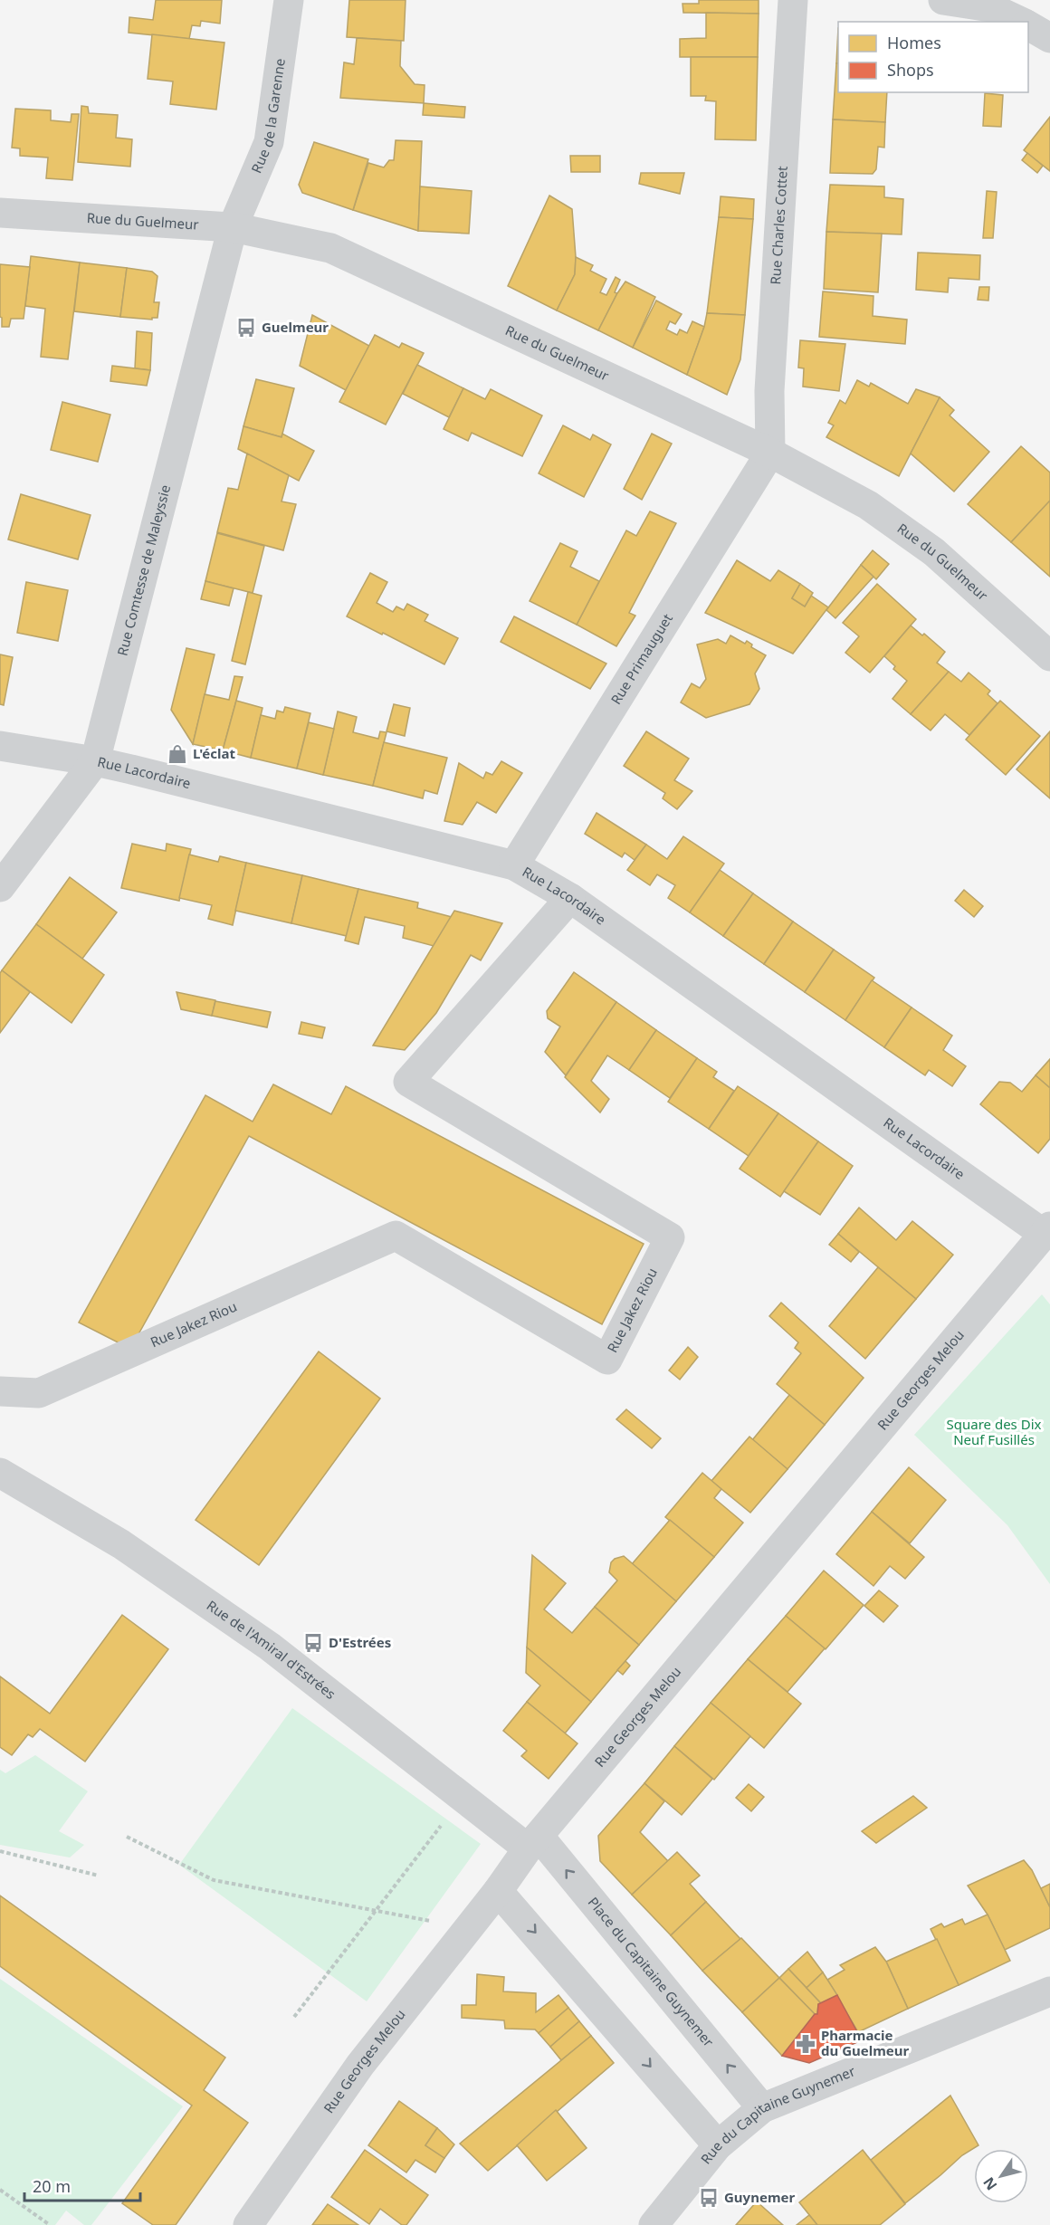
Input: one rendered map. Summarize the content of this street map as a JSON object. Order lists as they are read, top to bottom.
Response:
{
  "streets": {
    "street": [
      "Rue de la Garenne",
      "Rue du Guelmeur",
      "Rue Charles Cottet",
      "Rue Comtesse de Maleyssie",
      "Rue Primauguet",
      "Rue Lacordaire",
      "Rue Jakez Riou",
      "Rue Georges Melou",
      "Rue de l'Amiral d'Estrées",
      "Place du Capitaine Guynemer",
      "Rue du Capitaine Guynemer"
    ]
  },
  "crossings": [
    ["Rue de la Garenne", "Rue du Guelmeur"],
    ["Rue de la Garenne", "Rue Comtesse de Maleyssie"],
    ["Rue du Guelmeur", "Rue Charles Cottet"],
    ["Rue du Guelmeur", "Rue Comtesse de Maleyssie"],
    ["Rue du Guelmeur", "Rue Primauguet"],
    ["Rue Charles Cottet", "Rue Primauguet"],
    ["Rue Comtesse de Maleyssie", "Rue Lacordaire"],
    ["Rue Primauguet", "Rue Lacordaire"],
    ["Rue Lacordaire", "Rue Jakez Riou"],
    ["Rue Lacordaire", "Rue Georges Melou"],
    ["Rue Georges Melou", "Rue de l'Amiral d'Estrées"],
    ["Rue Georges Melou", "Place du Capitaine Guynemer"],
    ["Rue de l'Amiral d'Estrées", "Place du Capitaine Guynemer"],
    ["Place du Capitaine Guynemer", "Rue du Capitaine Guynemer"]
  ],
  "parks": ["Square des Dix Neuf Fusillés"],
  "places": {
    "bus stop": ["Guelmeur", "D'Estrées", "Guynemer"],
    "shop": ["L'éclat"],
    "pharmacy": ["Pharmacie du Guelmeur"]
  },
  "legend": ["Homes", "Shops"],
  "scale_bar": "20 m",
  "north": "bottom left"
}
